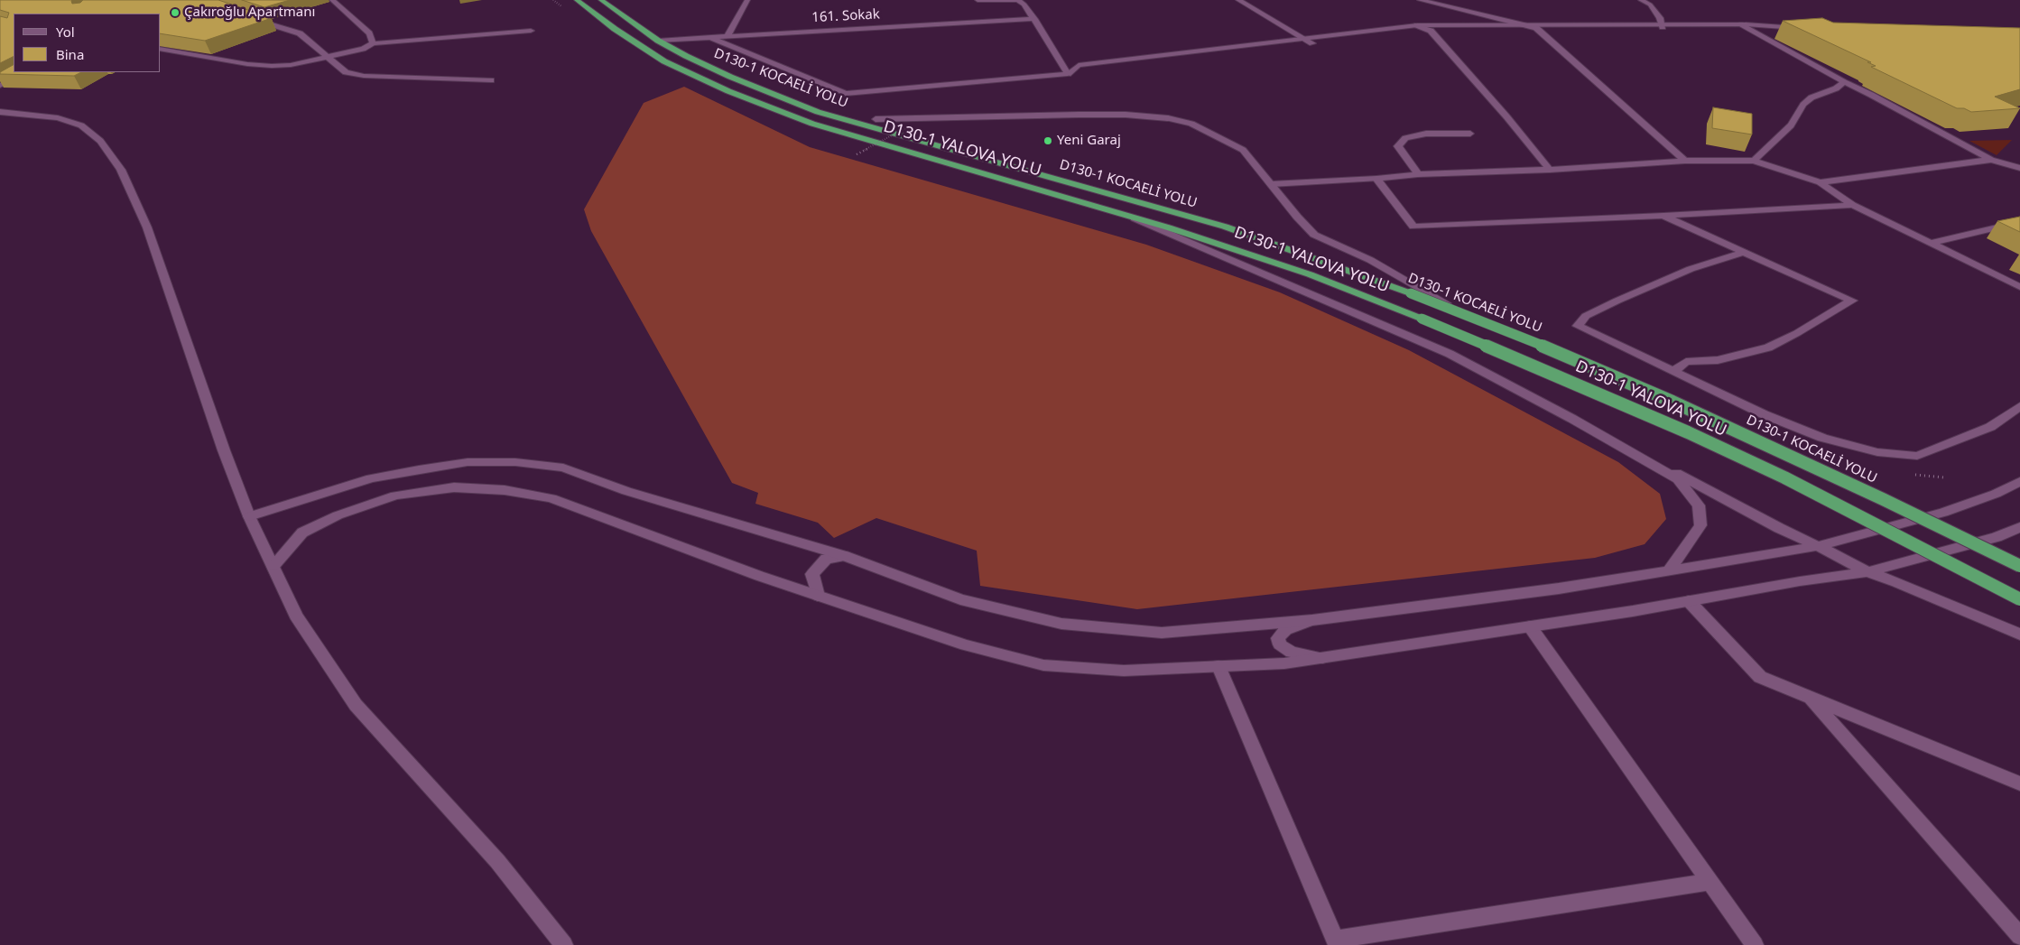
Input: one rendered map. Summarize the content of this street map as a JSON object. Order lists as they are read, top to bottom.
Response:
{
  "streets": {
    "highway": ["D130-1 KOCAELİ YOLU", "D130-1 YALOVA YOLU"],
    "street": ["161. Sokak"]
  },
  "crossings": [
    ["161. Sokak", "D130-1 KOCAELİ YOLU"]
  ],
  "places": ["Çakıroğlu Apartmanı", "Yeni Garaj"],
  "legend": ["Yol", "Bina"]
}
